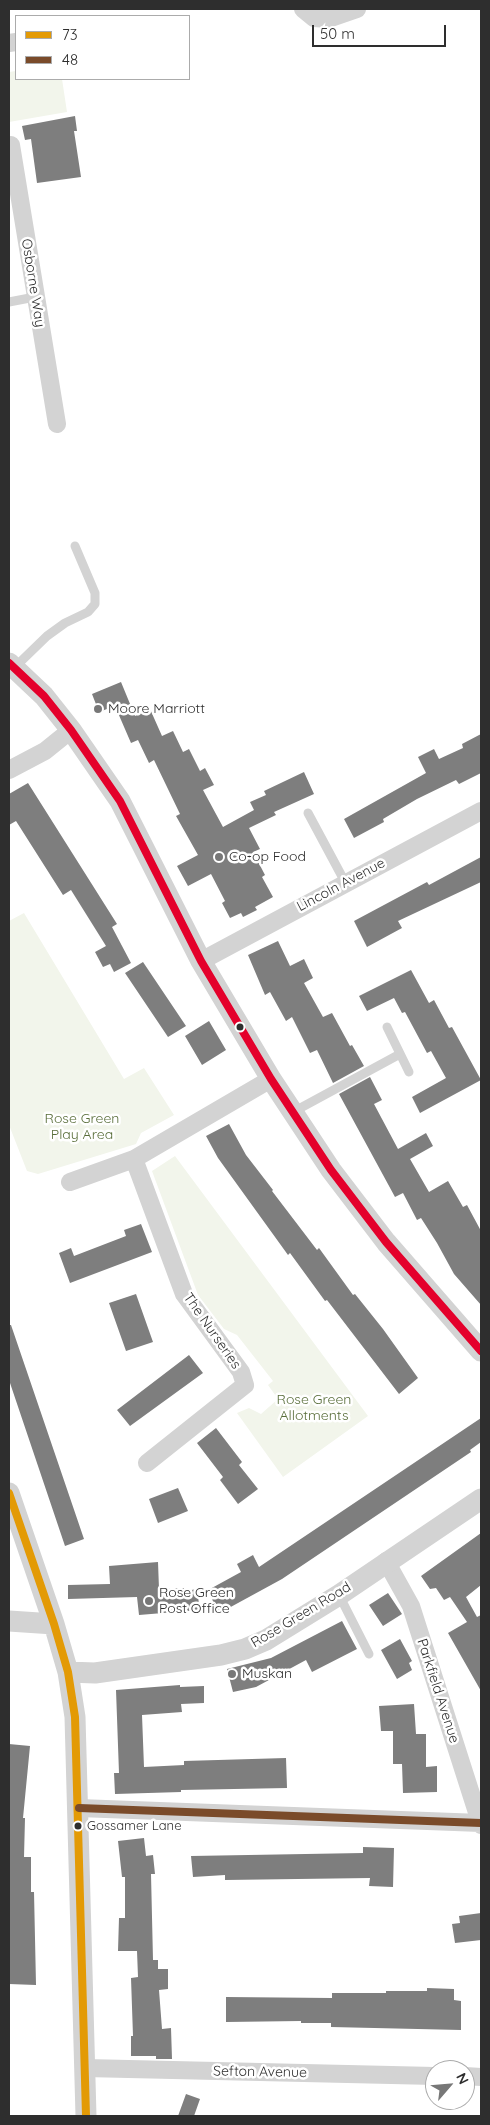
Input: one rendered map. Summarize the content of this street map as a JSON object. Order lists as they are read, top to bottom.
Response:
{
  "streets": {
    "street": [
      "Osborne Way",
      "Lincoln Avenue",
      "The Nurseries",
      "Rose Green Road",
      "Parkfield Avenue",
      "Sefton Avenue"
    ]
  },
  "crossings": [
    ["Rose Green Road", "Parkfield Avenue"]
  ],
  "parks": ["Rose Green Play Area", "Rose Green Allotments"],
  "places": [
    "Moore Marriott",
    "Co-op Food",
    "Rose Green Post Office",
    "Muskan",
    "Gossamer Lane"
  ],
  "lines": ["transit line 73", "transit line 48"],
  "legend": ["73", "48"],
  "scale_bar": "50 m",
  "north": "top right"
}
